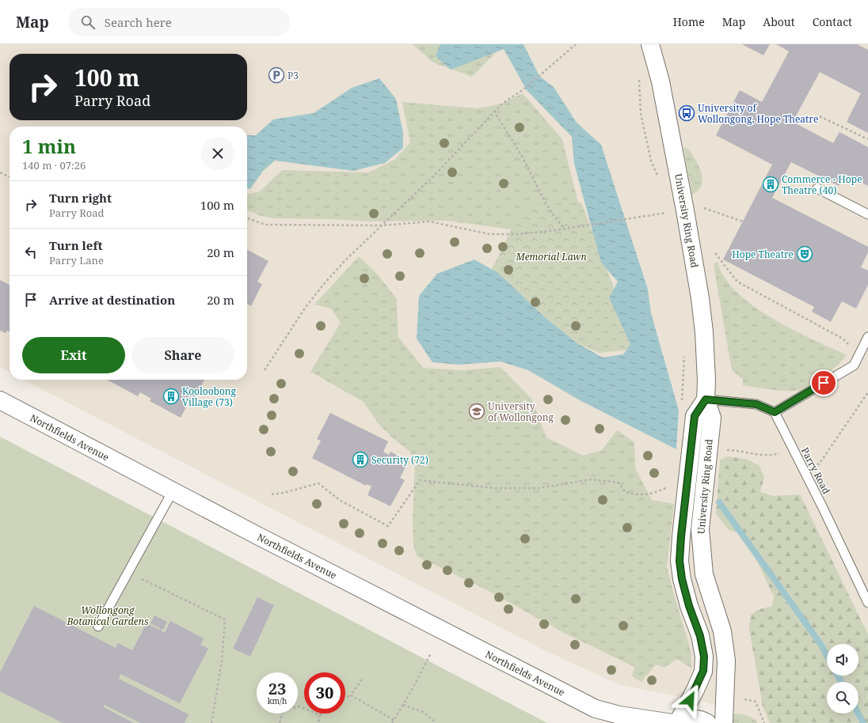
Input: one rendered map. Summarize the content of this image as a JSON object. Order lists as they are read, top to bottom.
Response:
{
  "streets": {
    "street": ["University Ring Road", "Northfields Avenue"],
    "lane": ["Parry Road"]
  },
  "crossings": [
    ["University Ring Road", "Northfields Avenue"]
  ],
  "parks": ["Memorial Lawn", "Wollongong Botanical Gardens"],
  "places": {
    "parking": ["P3"],
    "bus stop": ["University of Wollongong, Hope Theatre"],
    "building": ["Commerce - Hope Theatre (40)", "Kooloobong Village (73)", "Security (72)"],
    "theatre": ["Hope Theatre"],
    "school or university": ["University of Wollongong"]
  },
  "page": {
    "header": "Map",
    "search": "Search here",
    "nav": [
      "Home",
      "Map",
      "About",
      "Contact"
    ],
    "turn": ["100 m", "Parry Road"],
    "heading": ["1 min", "140 m · 07:26"],
    "list": [
      {
        "name": "Turn right",
        "note": "Parry Road",
        "value": "100 m"
      },
      {
        "name": "Turn left",
        "note": "Parry Lane",
        "value": "20 m"
      },
      {
        "name": "Arrive at destination",
        "value": "20 m"
      }
    ],
    "buttons": ["Exit", "Share"],
    "speed": "23 km/h",
    "limit": "30"
  }
}
